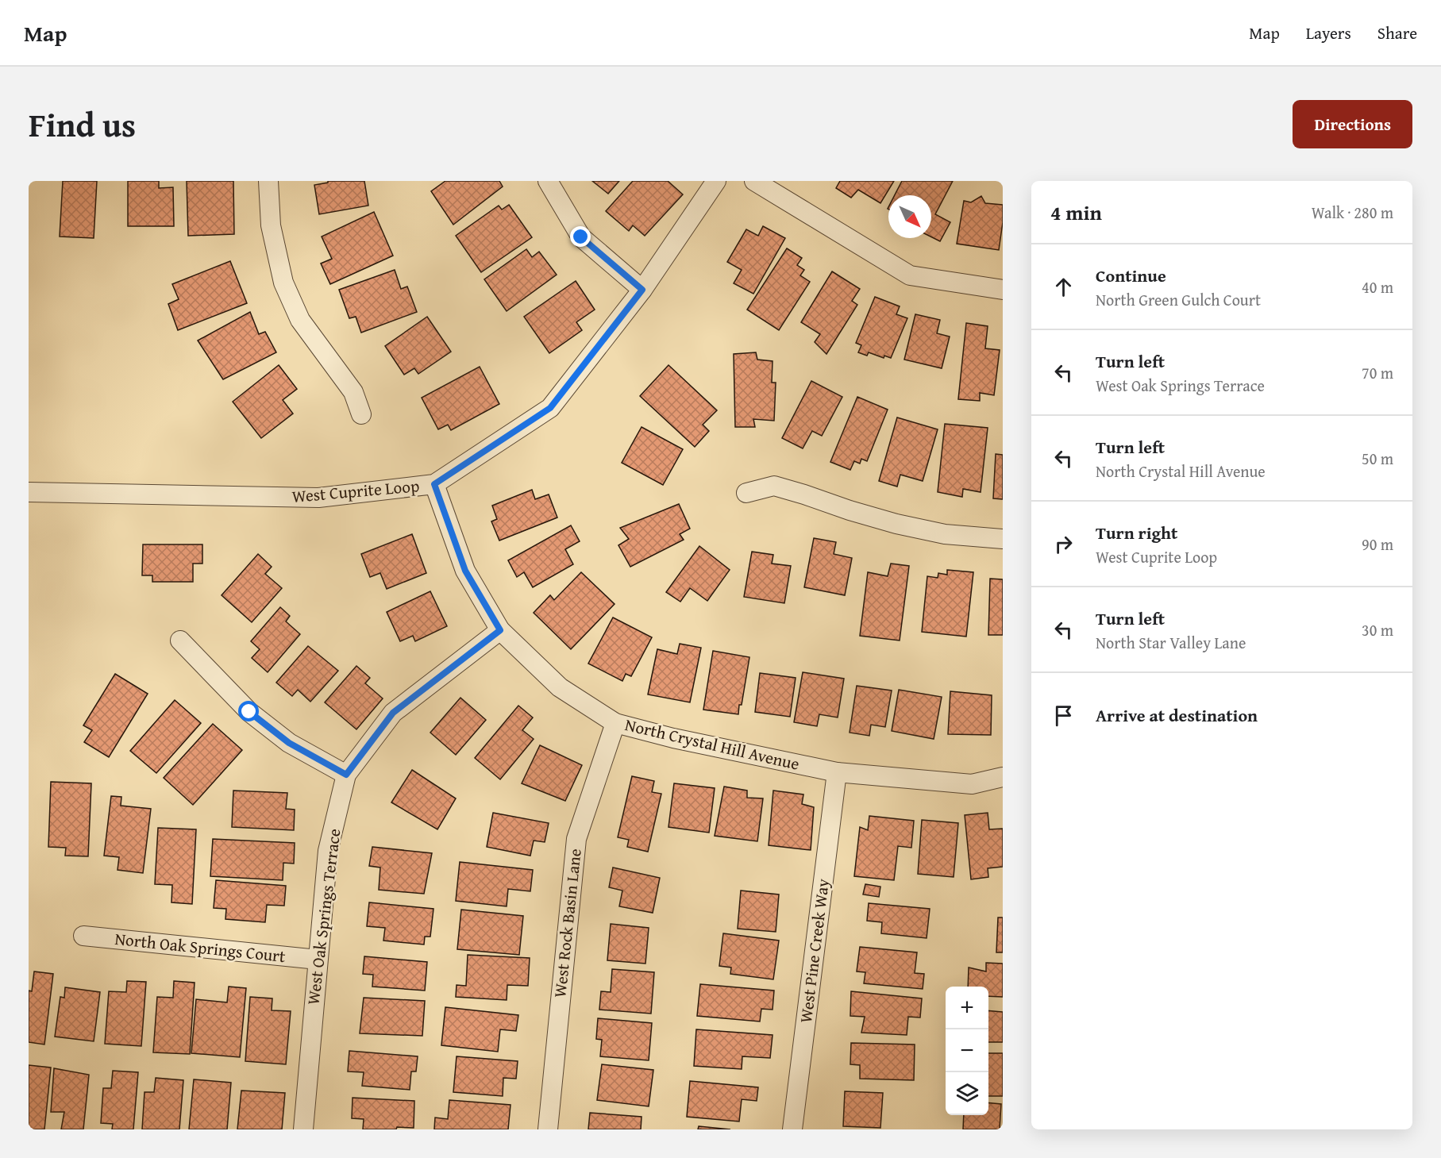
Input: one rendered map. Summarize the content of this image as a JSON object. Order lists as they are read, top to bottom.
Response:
{
  "streets": {
    "street": [
      "West Cuprite Loop",
      "North Crystal Hill Avenue",
      "West Oak Springs Terrace",
      "West Rock Basin Lane",
      "North Oak Springs Court",
      "West Pine Creek Way"
    ]
  },
  "crossings": [
    ["West Cuprite Loop", "North Crystal Hill Avenue"],
    ["North Crystal Hill Avenue", "West Oak Springs Terrace"],
    ["North Crystal Hill Avenue", "West Rock Basin Lane"],
    ["North Crystal Hill Avenue", "West Pine Creek Way"],
    ["West Oak Springs Terrace", "North Oak Springs Court"]
  ],
  "north": "bottom right",
  "page": {
    "header": "Map",
    "nav": ["Map", "Layers", "Share"],
    "title": "Find us",
    "buttons": "Directions",
    "heading": ["4 min", "Walk · 280 m"],
    "list": [
      ["Continue", "North Green Gulch Court", "40 m"],
      ["Turn left", "West Oak Springs Terrace", "70 m"],
      ["Turn left", "North Crystal Hill Avenue", "50 m"],
      ["Turn right", "West Cuprite Loop", "90 m"],
      ["Turn left", "North Star Valley Lane", "30 m"],
      "Arrive at destination"
    ],
    "map_buttons": ["+", "−"]
  }
}
